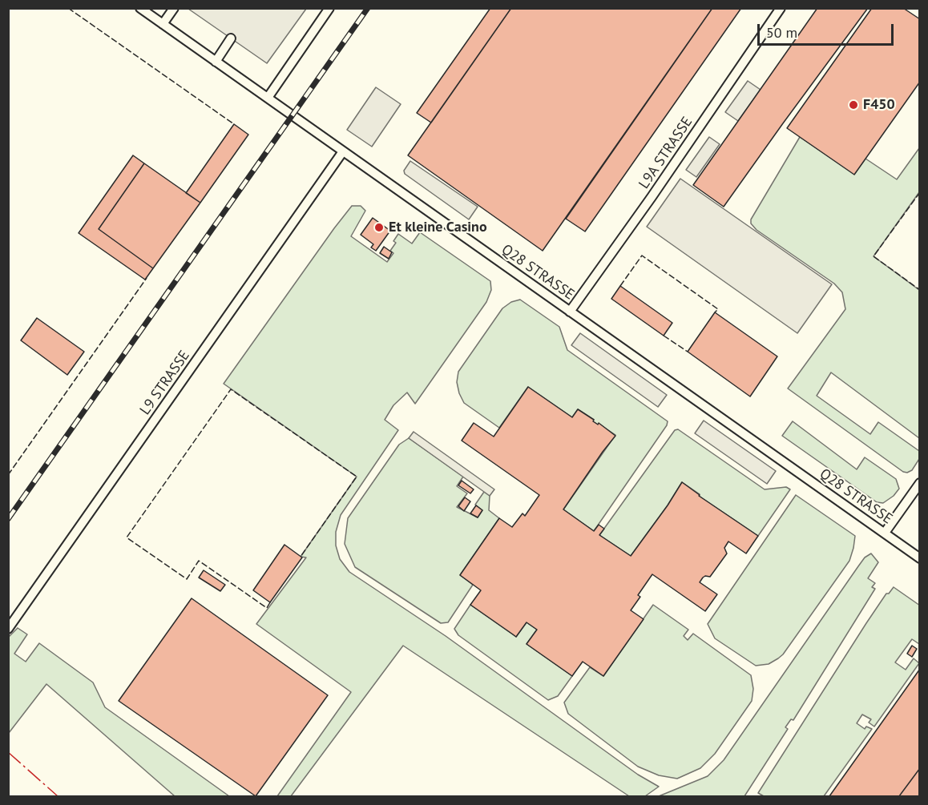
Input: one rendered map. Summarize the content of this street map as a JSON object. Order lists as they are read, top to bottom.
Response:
{
  "streets": {
    "lane": ["L9A STRASSE", "Q28 STRASSE", "L9 STRASSE"]
  },
  "crossings": [
    ["L9A STRASSE", "Q28 STRASSE"],
    ["Q28 STRASSE", "L9 STRASSE"]
  ],
  "places": ["F450", "Et kleine Casino"],
  "scale_bar": "50 m"
}
